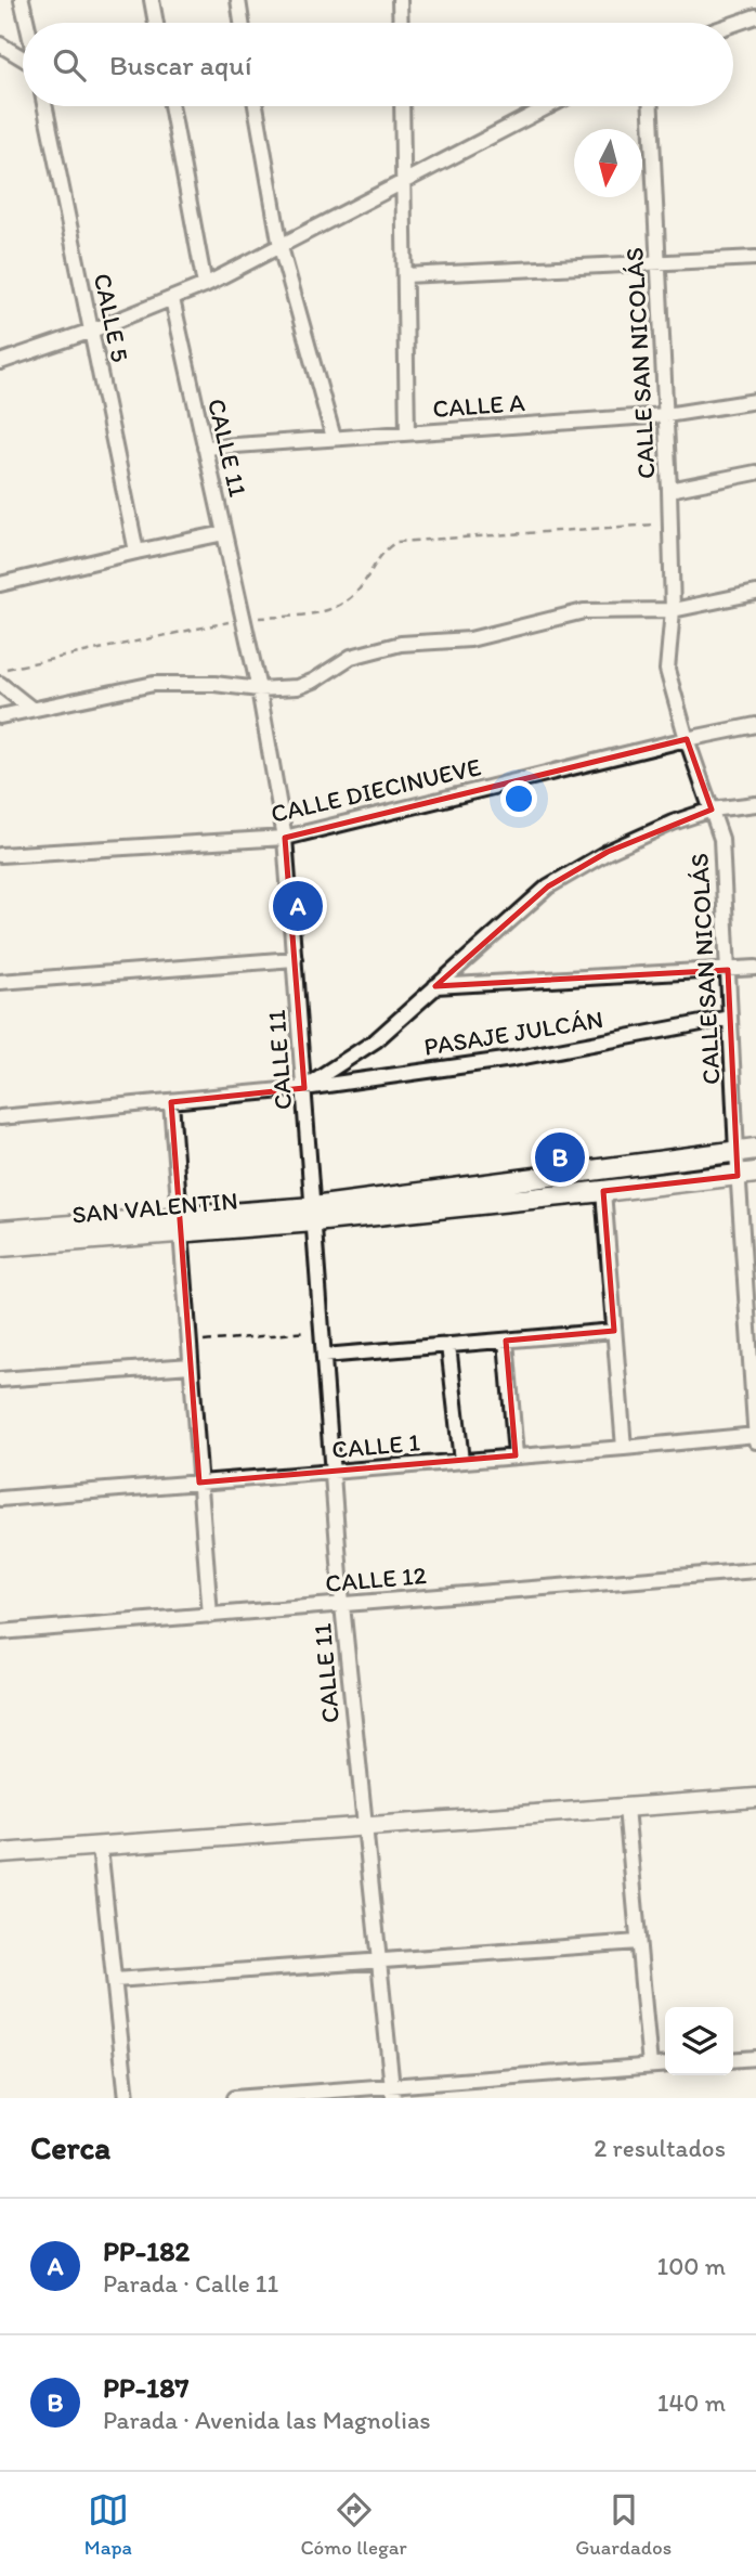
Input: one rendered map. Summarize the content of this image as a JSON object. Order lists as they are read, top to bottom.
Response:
{
  "streets": {
    "main road": ["SAN VALENTIN"],
    "street": [
      "CALLE 5",
      "CALLE SAN NICOLÁS",
      "CALLE A",
      "CALLE 11",
      "CALLE DIECINUEVE",
      "PASAJE JULCÁN",
      "CALLE 1",
      "CALLE 12"
    ]
  },
  "crossings": [
    ["CALLE SAN NICOLÁS", "CALLE A"],
    ["CALLE SAN NICOLÁS", "CALLE DIECINUEVE"],
    ["CALLE SAN NICOLÁS", "PASAJE JULCÁN"],
    ["CALLE SAN NICOLÁS", "CALLE 1"],
    ["CALLE A", "CALLE 11"],
    ["CALLE 11", "CALLE DIECINUEVE"],
    ["CALLE 11", "PASAJE JULCÁN"],
    ["CALLE 11", "SAN VALENTIN"],
    ["CALLE 11", "CALLE 1"],
    ["CALLE 11", "CALLE 12"]
  ],
  "north": "bottom",
  "page": {
    "search": "Buscar aquí",
    "pins": ["A", "B"],
    "heading": ["Cerca", "2 resultados"],
    "list": [
      {
        "mark": "A",
        "name": "PP-182",
        "note": "Parada · Calle 11",
        "value": "100 m"
      },
      {
        "mark": "B",
        "name": "PP-187",
        "note": "Parada · Avenida las Magnolias",
        "value": "140 m"
      }
    ],
    "nav": ["Mapa", "Cómo llegar", "Guardados"]
  }
}
